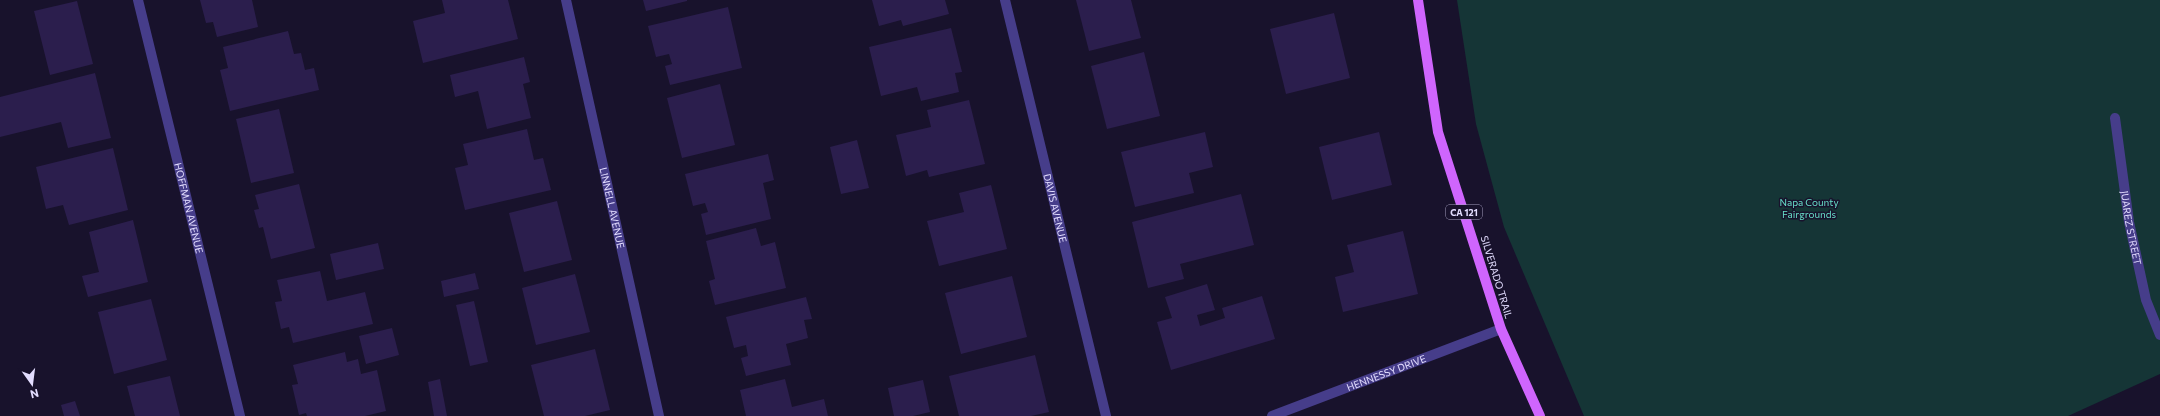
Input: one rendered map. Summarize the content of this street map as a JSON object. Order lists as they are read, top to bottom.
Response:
{
  "streets": {
    "main road": ["CA 121", "SILVERADO TRAIL"],
    "street": [
      "HOFFMAN AVENUE",
      "LINNELL AVENUE",
      "DAVIS AVENUE",
      "JUAREZ STREET",
      "HENNESSY DRIVE"
    ]
  },
  "crossings": [
    ["SILVERADO TRAIL", "HENNESSY DRIVE"]
  ],
  "parks": ["Napa County Fairgrounds"],
  "north": "bottom"
}
